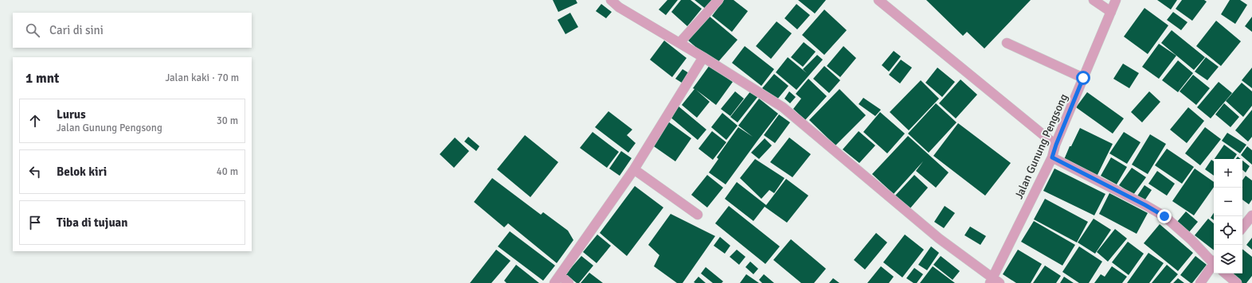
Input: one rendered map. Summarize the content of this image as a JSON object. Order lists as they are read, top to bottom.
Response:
{
  "streets": {
    "street": ["Jalan Gunung Pengsong"]
  },
  "page": {
    "search": "Cari di sini",
    "heading": ["1 mnt", "Jalan kaki · 70 m"],
    "list": [
      ["Lurus", "Jalan Gunung Pengsong", "30 m"],
      ["Belok kiri", "40 m"],
      "Tiba di tujuan"
    ],
    "map_buttons": ["+", "−"]
  }
}
